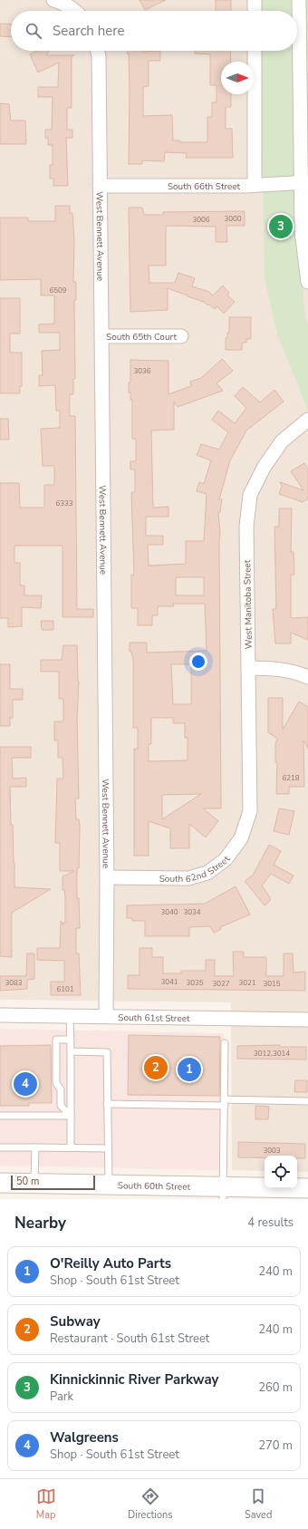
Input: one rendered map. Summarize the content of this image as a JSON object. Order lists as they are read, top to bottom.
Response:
{
  "streets": {
    "main road": ["South 60th Street"],
    "street": [
      "South 66th Street",
      "West Bennett Avenue",
      "South 65th Court",
      "West Manitoba Street",
      "South 62nd Street",
      "South 61st Street"
    ]
  },
  "crossings": [
    ["South 66th Street", "West Bennett Avenue"],
    ["West Bennett Avenue", "South 65th Court"],
    ["West Bennett Avenue", "South 62nd Street"],
    ["West Bennett Avenue", "South 61st Street"],
    ["West Manitoba Street", "South 62nd Street"]
  ],
  "house_numbers": [
    "3000",
    "3006",
    "6509",
    "3036",
    "6333",
    "6218",
    "3040",
    "3034",
    "3041",
    "3083",
    "3035",
    "3021",
    "3027",
    "3015",
    "6101",
    "3012,3014",
    "3003"
  ],
  "scale_bar": "50 m",
  "north": "right",
  "page": {
    "search": "Search here",
    "pins": [
      "3",
      "2",
      "1",
      "4"
    ],
    "scale": "50 m",
    "heading": ["Nearby", "4 results"],
    "list": [
      {
        "mark": "1",
        "name": "O'Reilly Auto Parts",
        "note": "Shop · South 61st Street",
        "value": "240 m"
      },
      {
        "mark": "2",
        "name": "Subway",
        "note": "Restaurant · South 61st Street",
        "value": "240 m"
      },
      {
        "mark": "3",
        "name": "Kinnickinnic River Parkway",
        "note": "Park",
        "value": "260 m"
      },
      {
        "mark": "4",
        "name": "Walgreens",
        "note": "Shop · South 61st Street",
        "value": "270 m"
      }
    ],
    "nav": ["Map", "Directions", "Saved"]
  }
}
